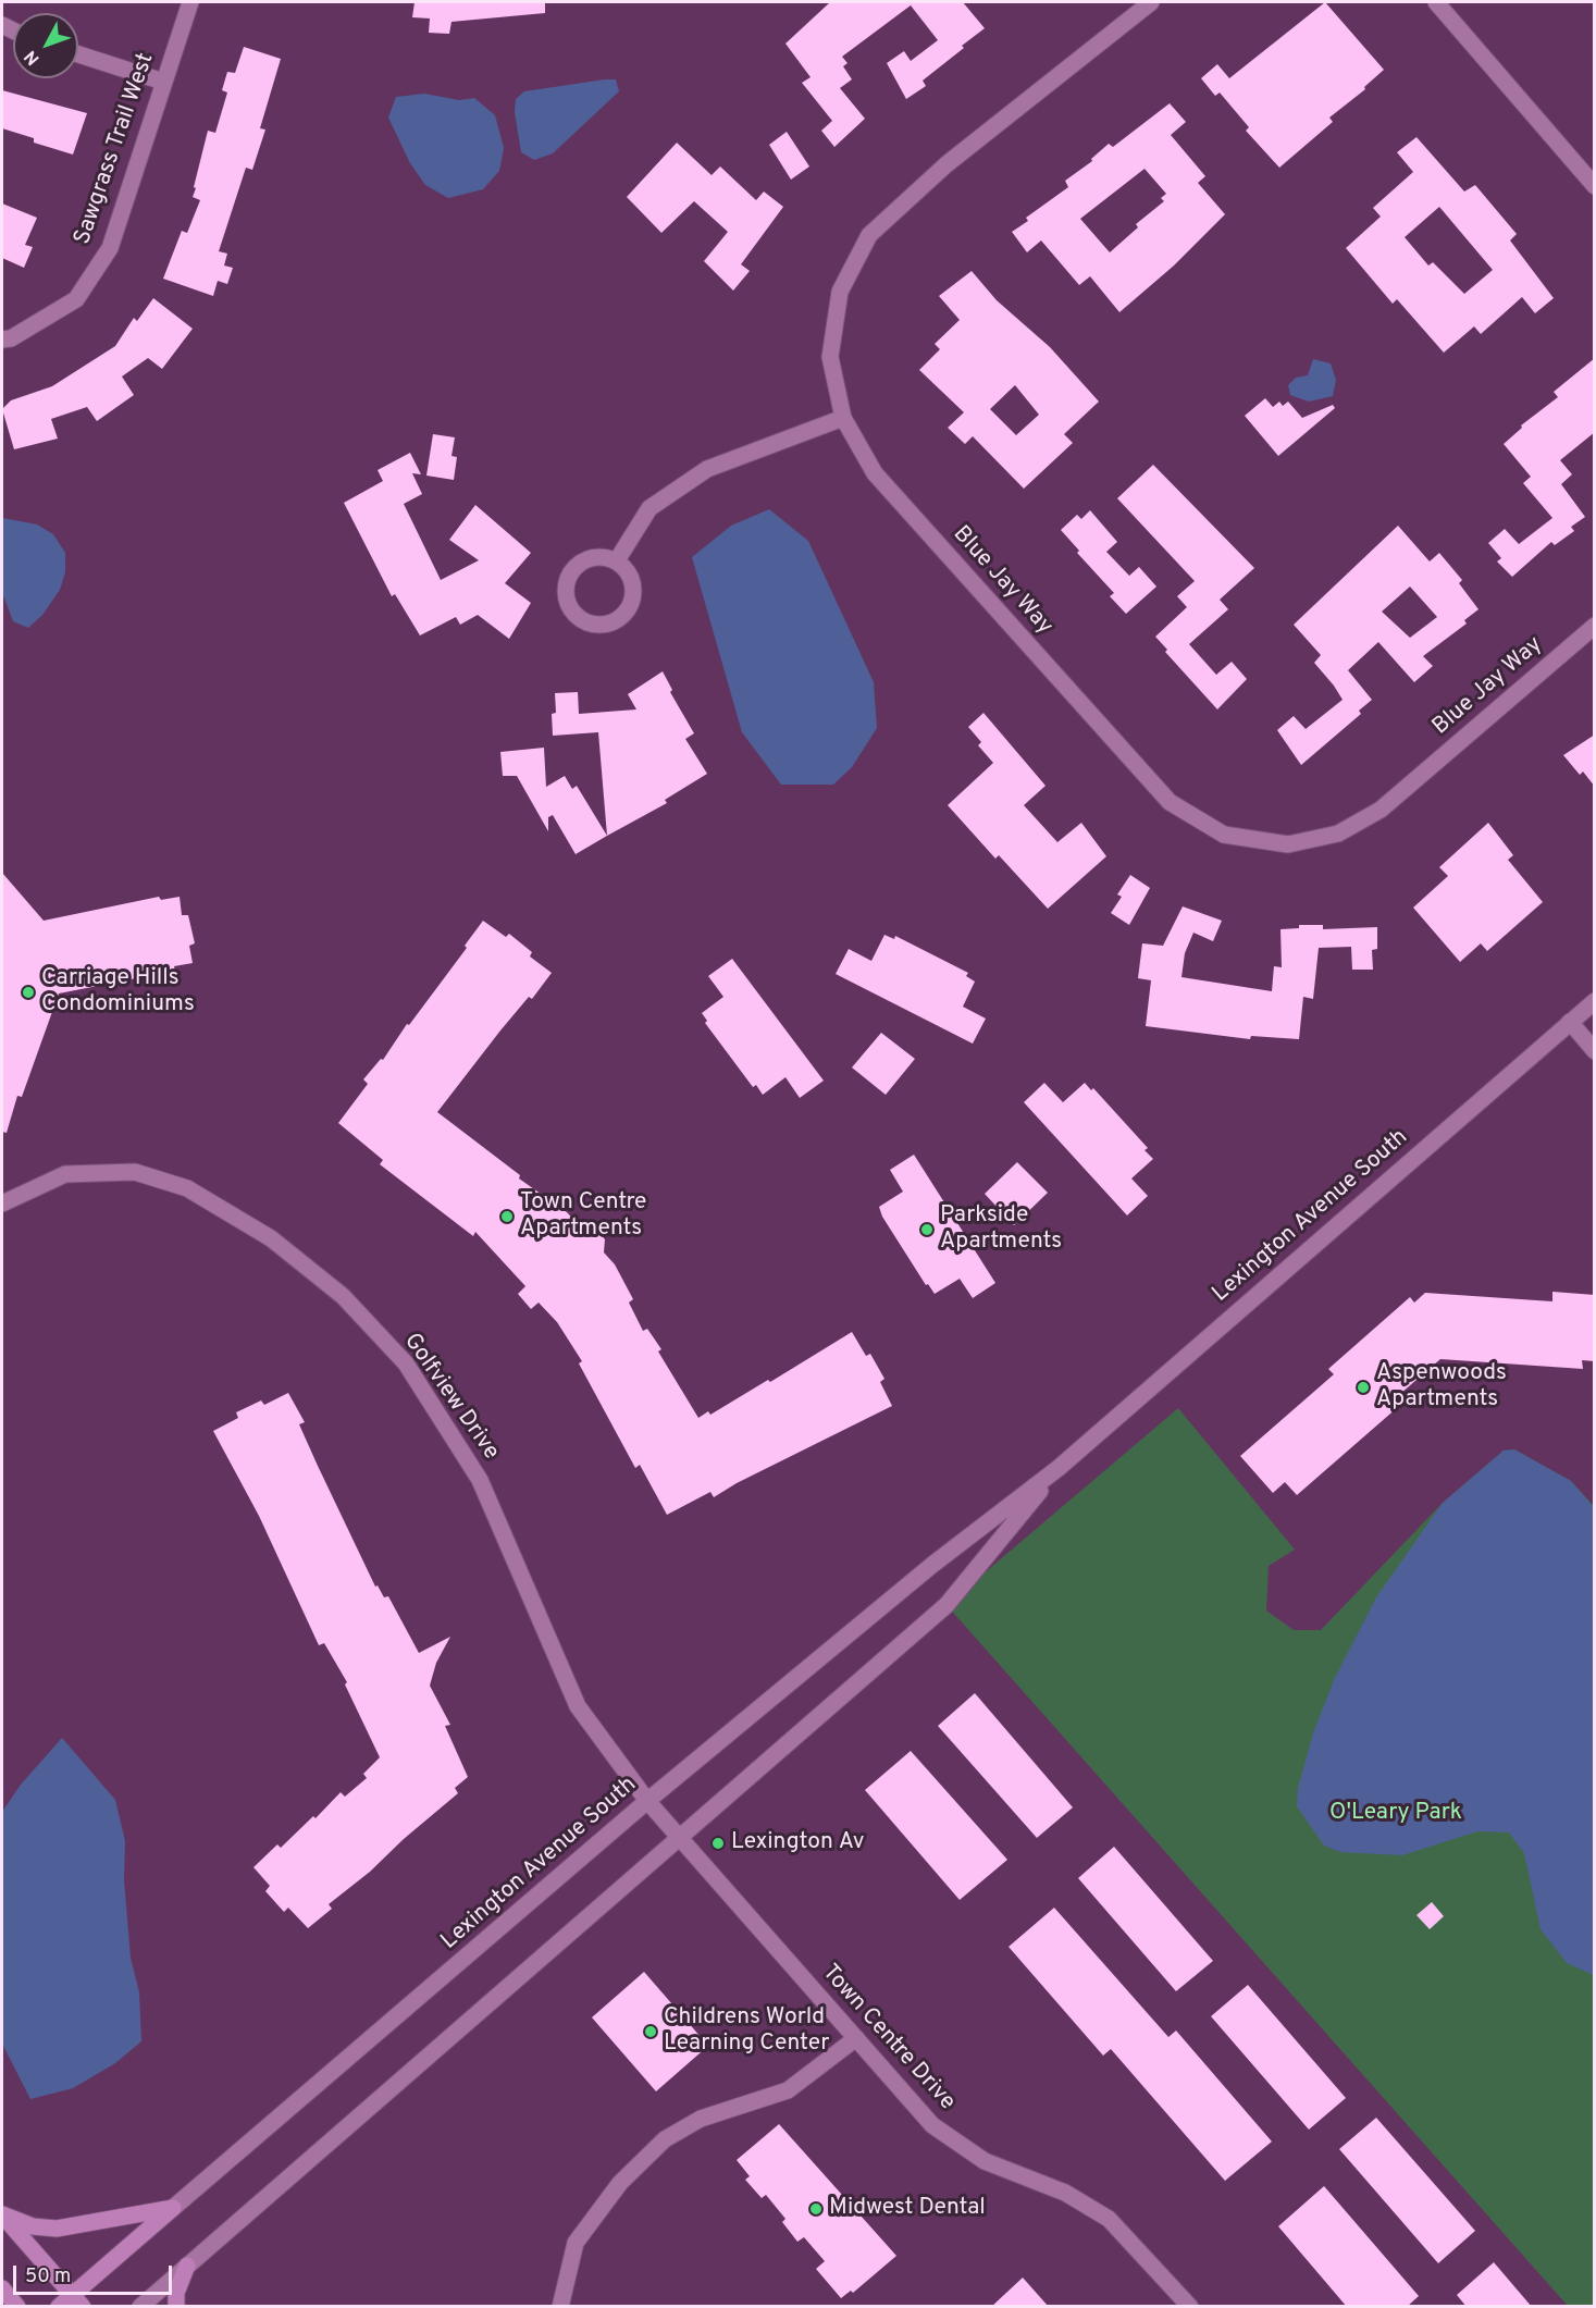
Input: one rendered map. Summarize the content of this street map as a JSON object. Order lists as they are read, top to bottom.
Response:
{
  "streets": {
    "main road": ["Lexington Avenue South"],
    "street": [
      "Sawgrass Trail West",
      "Blue Jay Way",
      "Golfview Drive",
      "Town Centre Drive"
    ]
  },
  "crossings": [
    ["Lexington Avenue South", "Golfview Drive"],
    ["Lexington Avenue South", "Town Centre Drive"],
    ["Golfview Drive", "Town Centre Drive"]
  ],
  "parks": ["O'Leary Park"],
  "places": [
    "Carriage Hills Condominiums",
    "Town Centre Apartments",
    "Parkside Apartments",
    "Aspenwoods Apartments",
    "Lexington Av",
    "Childrens World Learning Center",
    "Midwest Dental"
  ],
  "scale_bar": "50 m",
  "north": "bottom left"
}
